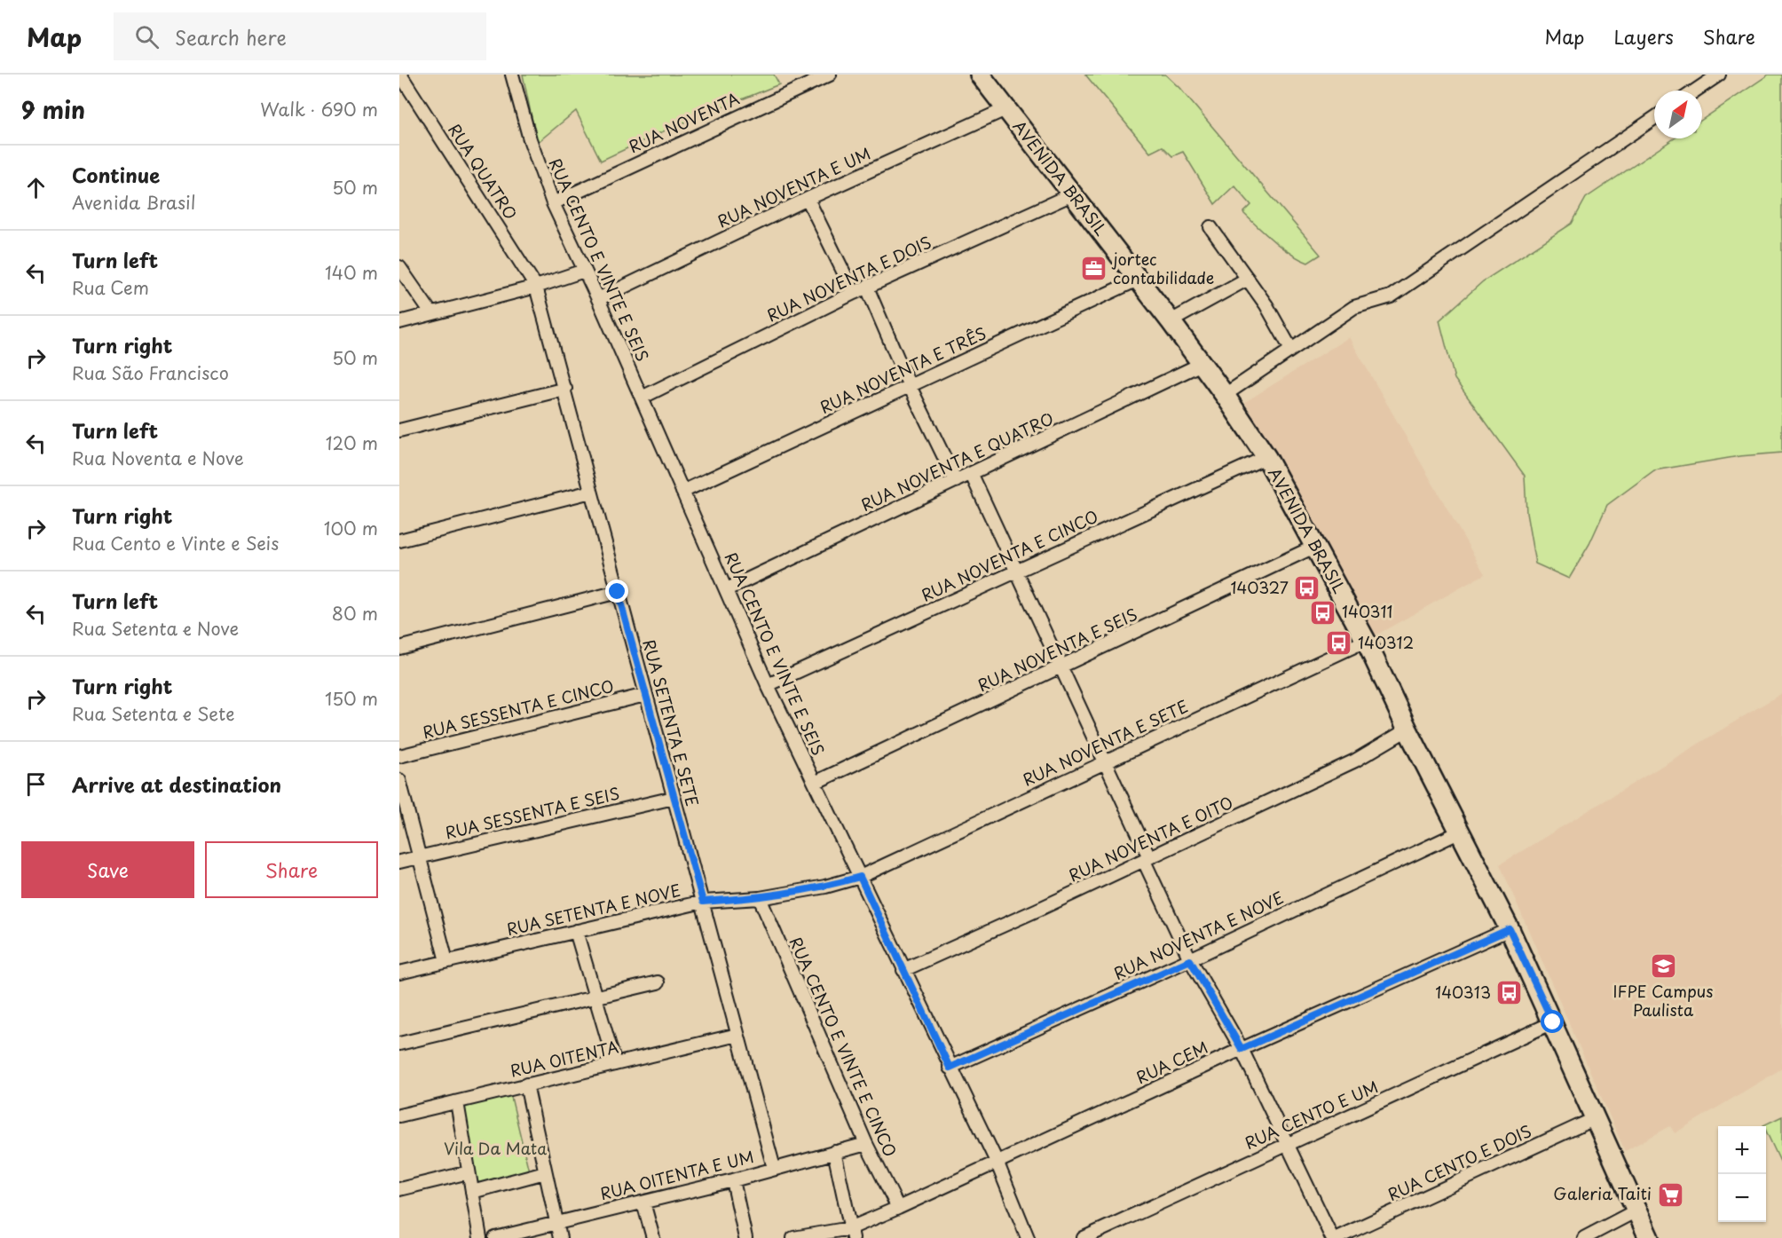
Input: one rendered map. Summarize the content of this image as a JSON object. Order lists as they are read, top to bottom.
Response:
{
  "streets": {
    "main road": ["AVENIDA BRASIL"],
    "street": [
      "RUA NOVENTA",
      "RUA QUATRO",
      "RUA NOVENTA E UM",
      "RUA CENTO E VINTE E SEIS",
      "RUA NOVENTA E DOIS",
      "RUA NOVENTA E TRÊS",
      "RUA NOVENTA E QUATRO",
      "RUA NOVENTA E CINCO",
      "RUA NOVENTA E SEIS",
      "RUA SESSENTA E CINCO",
      "RUA SETENTA E SETE",
      "RUA NOVENTA E SETE",
      "RUA SESSENTA E SEIS",
      "RUA NOVENTA E OITO",
      "RUA SETENTA E NOVE",
      "RUA NOVENTA E NOVE",
      "RUA CENTO E VINTE E CINCO",
      "RUA OITENTA",
      "RUA CEM",
      "RUA CENTO E UM",
      "RUA CENTO E DOIS",
      "RUA OITENTA E UM"
    ]
  },
  "crossings": [
    ["RUA NOVENTA", "RUA CENTO E VINTE E SEIS"],
    ["RUA QUATRO", "RUA SETENTA E SETE"],
    ["AVENIDA BRASIL", "RUA NOVENTA E UM"],
    ["AVENIDA BRASIL", "RUA NOVENTA E DOIS"],
    ["AVENIDA BRASIL", "RUA NOVENTA E TRÊS"],
    ["AVENIDA BRASIL", "RUA NOVENTA E QUATRO"],
    ["AVENIDA BRASIL", "RUA NOVENTA E CINCO"],
    ["AVENIDA BRASIL", "RUA NOVENTA E SEIS"],
    ["AVENIDA BRASIL", "RUA NOVENTA E SETE"],
    ["AVENIDA BRASIL", "RUA NOVENTA E OITO"],
    ["AVENIDA BRASIL", "RUA NOVENTA E NOVE"],
    ["AVENIDA BRASIL", "RUA CEM"],
    ["AVENIDA BRASIL", "RUA CENTO E UM"],
    ["AVENIDA BRASIL", "RUA CENTO E DOIS"],
    ["RUA NOVENTA E UM", "RUA CENTO E VINTE E SEIS"],
    ["RUA CENTO E VINTE E SEIS", "RUA NOVENTA E DOIS"],
    ["RUA CENTO E VINTE E SEIS", "RUA NOVENTA E TRÊS"],
    ["RUA CENTO E VINTE E SEIS", "RUA NOVENTA E QUATRO"],
    ["RUA CENTO E VINTE E SEIS", "RUA NOVENTA E CINCO"],
    ["RUA CENTO E VINTE E SEIS", "RUA NOVENTA E SEIS"],
    ["RUA CENTO E VINTE E SEIS", "RUA NOVENTA E SETE"],
    ["RUA CENTO E VINTE E SEIS", "RUA NOVENTA E OITO"],
    ["RUA CENTO E VINTE E SEIS", "RUA SETENTA E NOVE"],
    ["RUA CENTO E VINTE E SEIS", "RUA NOVENTA E NOVE"],
    ["RUA CENTO E VINTE E SEIS", "RUA CEM"],
    ["RUA SESSENTA E CINCO", "RUA SETENTA E SETE"],
    ["RUA SETENTA E SETE", "RUA SESSENTA E SEIS"],
    ["RUA SETENTA E SETE", "RUA SETENTA E NOVE"],
    ["RUA SETENTA E SETE", "RUA OITENTA"],
    ["RUA SETENTA E SETE", "RUA OITENTA E UM"],
    ["RUA NOVENTA E SETE", "RUA SETENTA E NOVE"],
    ["RUA SETENTA E NOVE", "RUA CENTO E VINTE E CINCO"],
    ["RUA CENTO E VINTE E CINCO", "RUA CEM"],
    ["RUA CENTO E VINTE E CINCO", "RUA OITENTA E UM"]
  ],
  "parks": ["Vila Da Mata"],
  "places": {
    "office": ["jortec contabilidade"],
    "bus stop": [
      "140327",
      "140311",
      "140312",
      "140313"
    ],
    "school or university": ["IFPE Campus Paulista"],
    "supermarket": ["Galeria Taiti"]
  },
  "north": "top right",
  "page": {
    "header": "Map",
    "search": "Search here",
    "nav": ["Map", "Layers", "Share"],
    "heading": ["9 min", "Walk · 690 m"],
    "list": [
      ["Continue", "Avenida Brasil", "50 m"],
      ["Turn left", "Rua Cem", "140 m"],
      ["Turn right", "Rua São Francisco", "50 m"],
      ["Turn left", "Rua Noventa e Nove", "120 m"],
      ["Turn right", "Rua Cento e Vinte e Seis", "100 m"],
      ["Turn left", "Rua Setenta e Nove", "80 m"],
      ["Turn right", "Rua Setenta e Sete", "150 m"],
      "Arrive at destination"
    ],
    "buttons": ["Save", "Share"],
    "map_buttons": ["+", "−"]
  }
}
